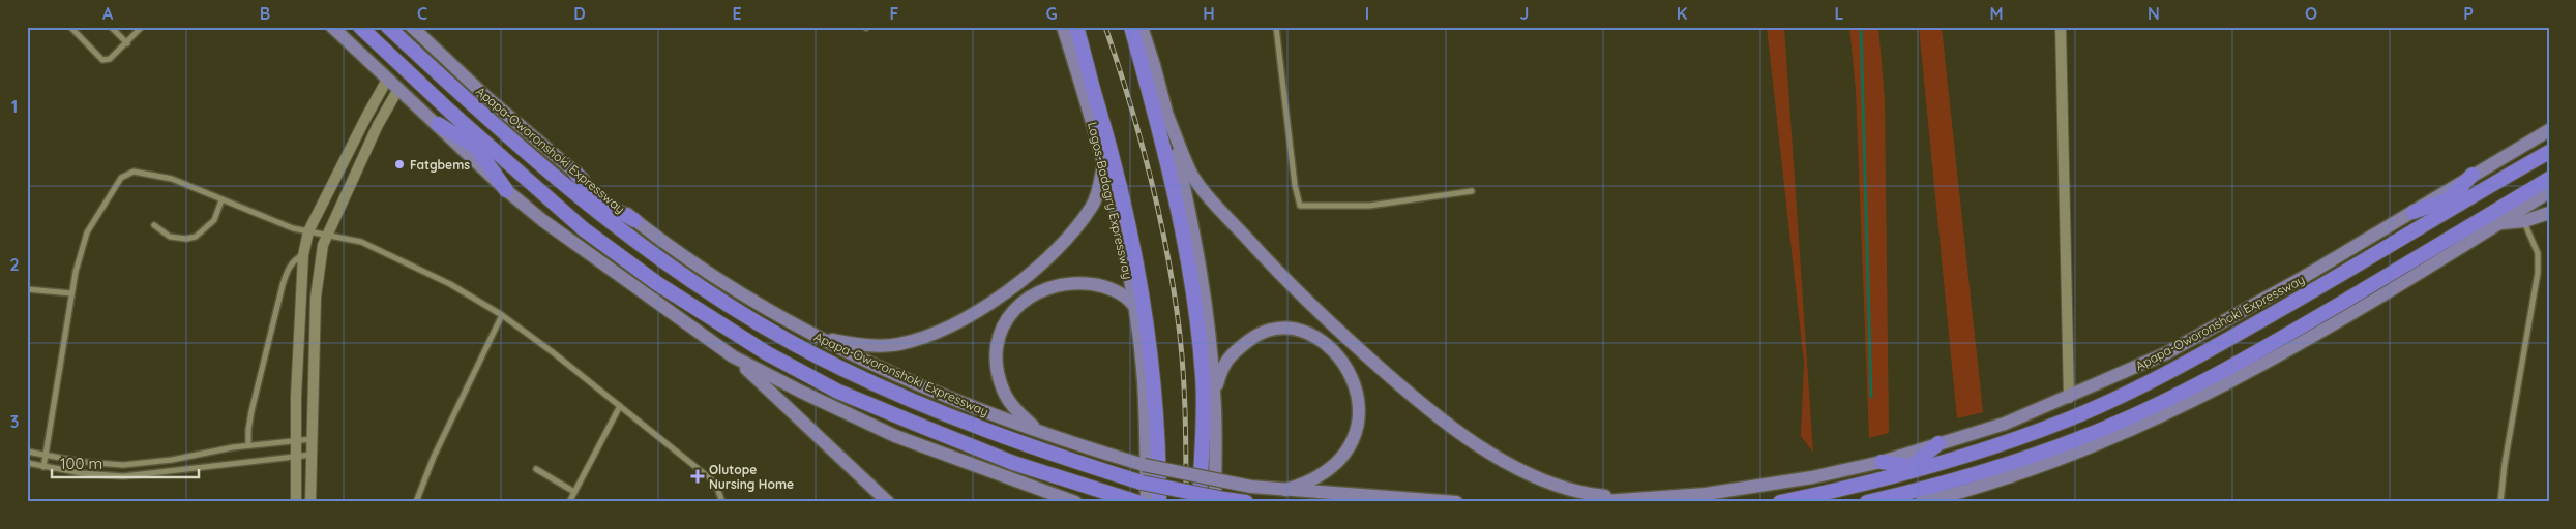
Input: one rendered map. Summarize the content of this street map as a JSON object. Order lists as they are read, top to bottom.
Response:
{
  "streets": {
    "highway": ["Apapa-Oworonshoki Expressway", "Lagos-Badagry Expressway"]
  },
  "places": {
    "other": ["Fatgbems"],
    "health": ["Olutope Nursing Home"]
  },
  "scale_bar": "100 m",
  "grid": {
    "columns": [
      "A",
      "B",
      "C",
      "D",
      "E",
      "F",
      "G",
      "H",
      "I",
      "J",
      "K",
      "L",
      "M",
      "N",
      "O",
      "P"
    ],
    "rows": ["1", "2", "3"]
  }
}
